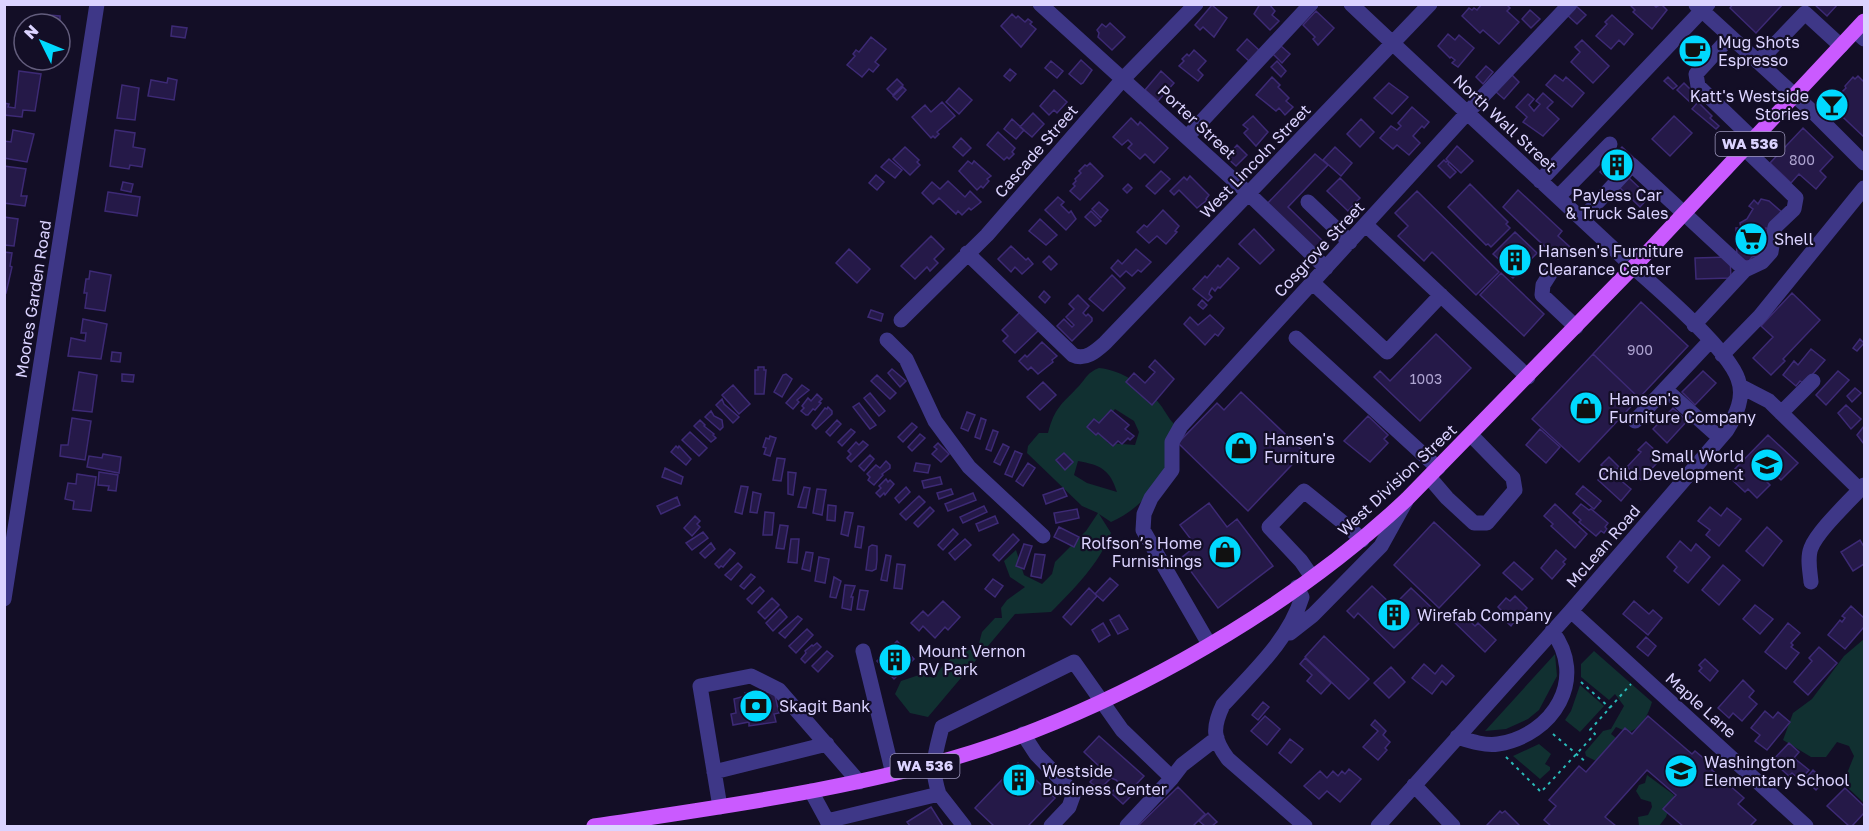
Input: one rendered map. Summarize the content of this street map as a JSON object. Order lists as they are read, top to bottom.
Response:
{
  "streets": {
    "main road": ["WA 536", "West Division Street"],
    "street": [
      "Porter Street",
      "North Wall Street",
      "Cascade Street",
      "West Lincoln Street",
      "Cosgrove Street",
      "Moores Garden Road",
      "McLean Road",
      "Maple Lane"
    ]
  },
  "crossings": [
    ["Porter Street", "Cascade Street"],
    ["Porter Street", "West Lincoln Street"],
    ["Porter Street", "Cosgrove Street"],
    ["North Wall Street", "West Lincoln Street"],
    ["North Wall Street", "Cosgrove Street"],
    ["North Wall Street", "West Division Street"],
    ["North Wall Street", "McLean Road"],
    ["WA 536", "West Division Street"],
    ["Cascade Street", "West Lincoln Street"],
    ["Cosgrove Street", "West Division Street"],
    ["McLean Road", "Maple Lane"]
  ],
  "places": {
    "cafe": ["Mug Shots Espresso"],
    "bar": ["Katt's Westside Stories"],
    "building": [
      "Payless Car & Truck Sales",
      "Hansen's Furniture Clearance Center",
      "Wirefab Company",
      "Mount Vernon RV Park",
      "Westside Business Center"
    ],
    "supermarket": ["Shell"],
    "shop": ["Hansen's Furniture Company", "Hansen's Furniture", "Rolfson’s Home Furnishings"],
    "school or university": ["Small World Child Development", "Washington Elementary School"],
    "bank": ["Skagit Bank"]
  },
  "house_numbers": ["800", "900", "1003"],
  "north": "top left"
}
